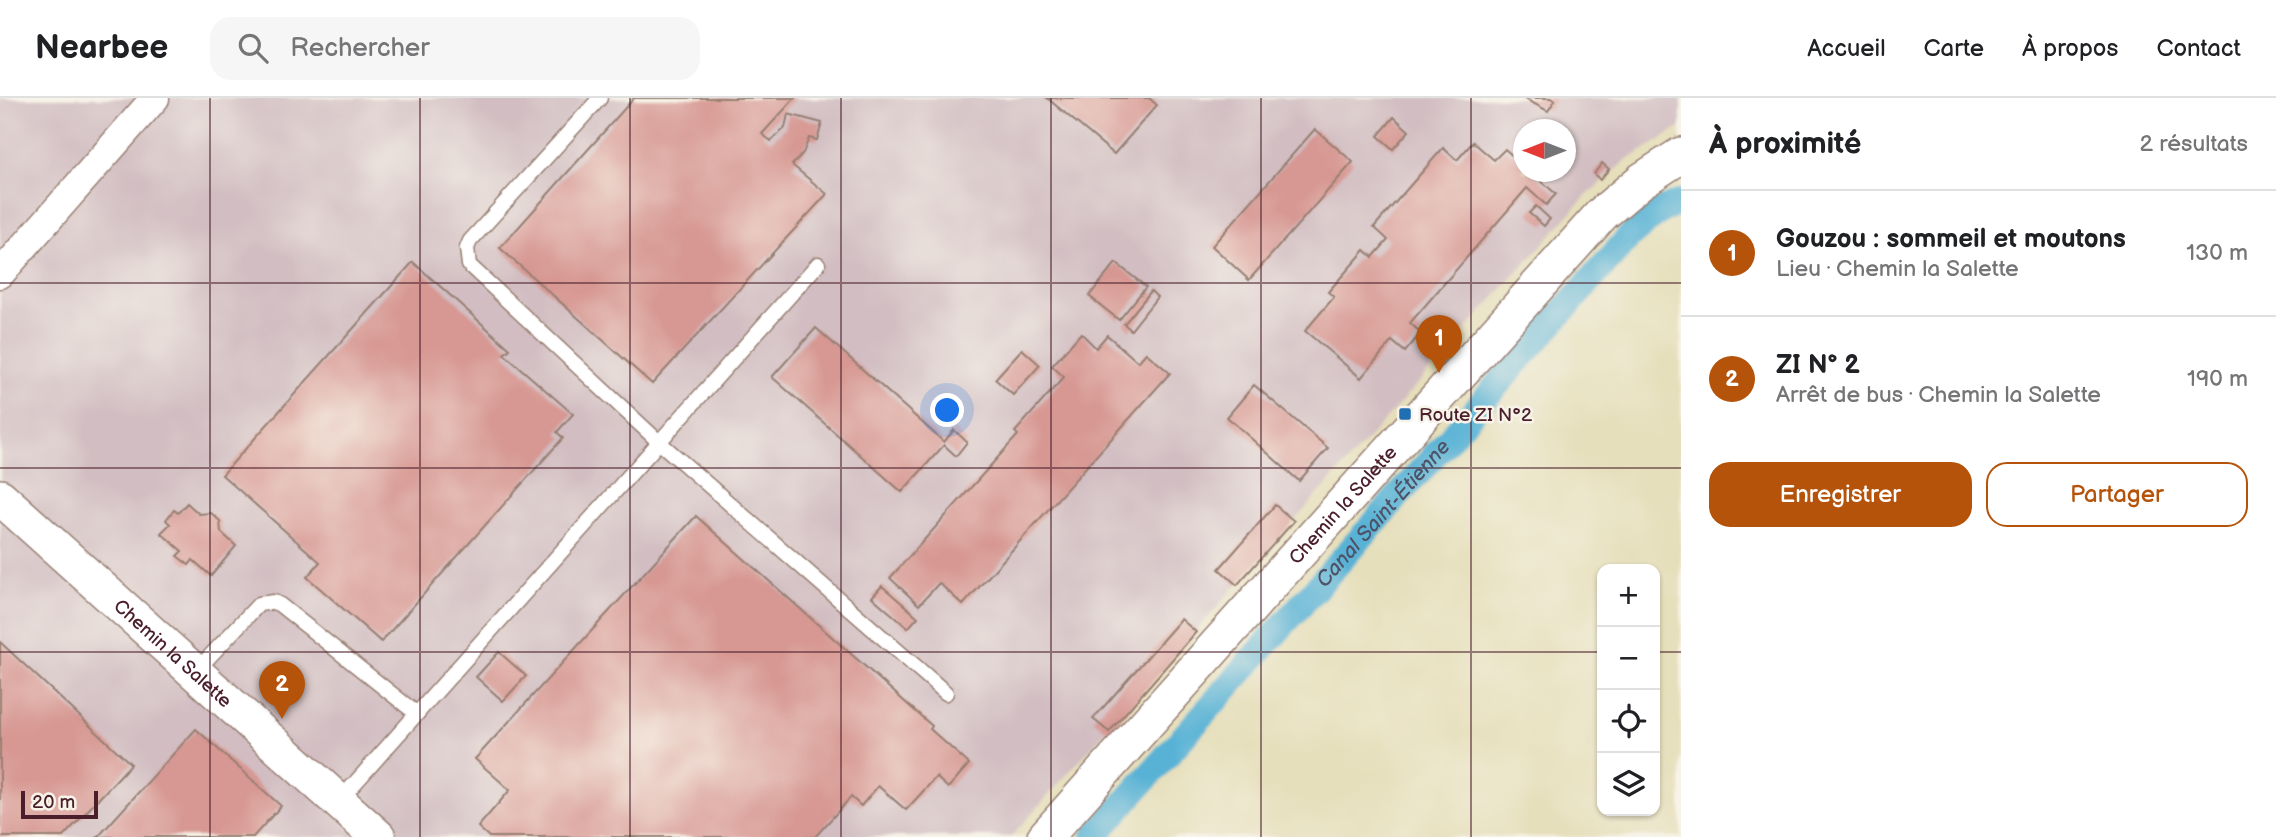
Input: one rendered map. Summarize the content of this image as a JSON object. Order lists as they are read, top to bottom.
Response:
{
  "streets": {
    "street": ["Chemin la Salette"]
  },
  "water": ["Canal Saint-Étienne"],
  "places": {
    "transit": ["Route ZI N°2"]
  },
  "scale_bar": "20 m",
  "north": "left",
  "page": {
    "header": "Nearbee",
    "search": "Rechercher",
    "nav": [
      "Accueil",
      "Carte",
      "À propos",
      "Contact"
    ],
    "heading": ["À proximité", "2 résultats"],
    "list": [
      {
        "mark": "1",
        "name": "Gouzou : sommeil et moutons",
        "note": "Lieu · Chemin la Salette",
        "value": "130 m"
      },
      {
        "mark": "2",
        "name": "ZI N° 2",
        "note": "Arrêt de bus · Chemin la Salette",
        "value": "190 m"
      }
    ],
    "pins": ["1", "2"],
    "buttons": ["Enregistrer", "Partager"],
    "map_buttons": ["+", "−"],
    "scale": "20 m"
  }
}
